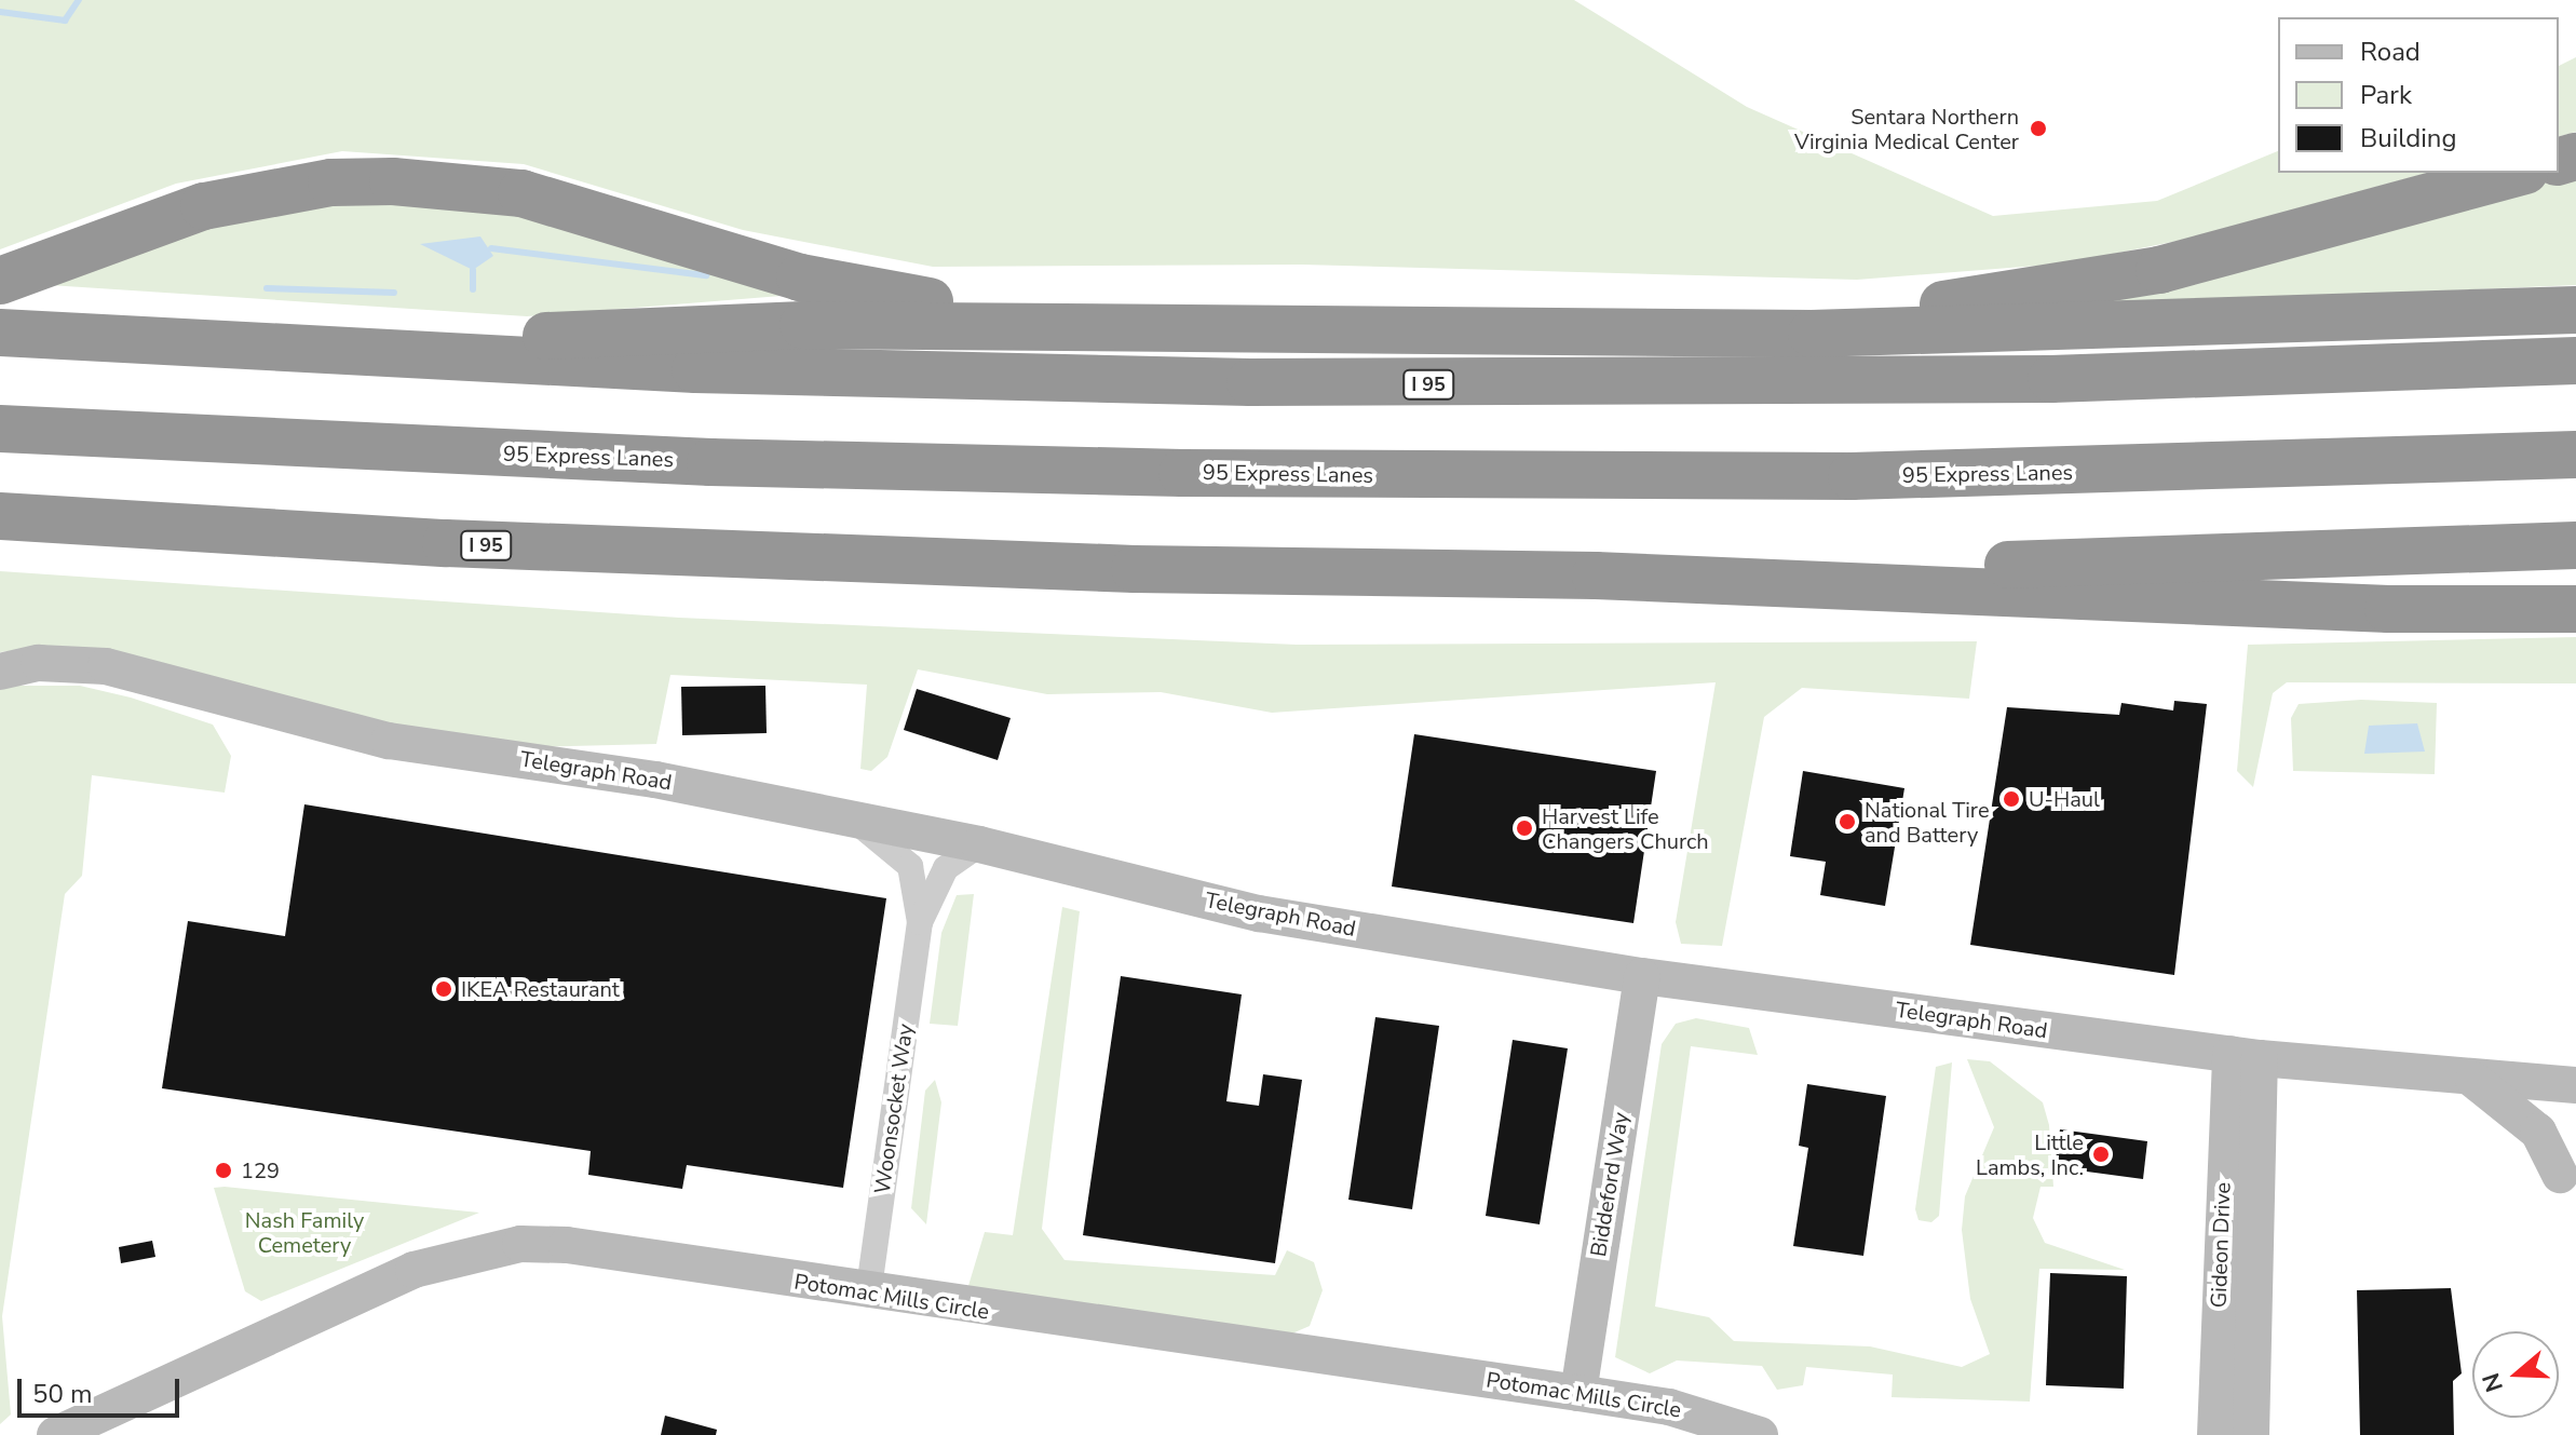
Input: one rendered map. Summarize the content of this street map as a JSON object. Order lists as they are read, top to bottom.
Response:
{
  "streets": {
    "highway": ["I 95", "95 Express Lanes"],
    "street": [
      "Telegraph Road",
      "Woonsocket Way",
      "Biddeford Way",
      "Gideon Drive",
      "Potomac Mills Circle"
    ]
  },
  "crossings": [
    ["Telegraph Road", "Woonsocket Way"],
    ["Telegraph Road", "Biddeford Way"],
    ["Telegraph Road", "Gideon Drive"],
    ["Woonsocket Way", "Potomac Mills Circle"],
    ["Biddeford Way", "Potomac Mills Circle"]
  ],
  "parks": ["Nash Family Cemetery"],
  "places": [
    "Sentara Northern Virginia Medical Center",
    "U-Haul",
    "National Tire and Battery",
    "Harvest Life Changers Church",
    "IKEA Restaurant",
    "Little Lambs, Inc.",
    "129"
  ],
  "legend": ["Road", "Park", "Building"],
  "scale_bar": "50 m",
  "north": "left"
}
